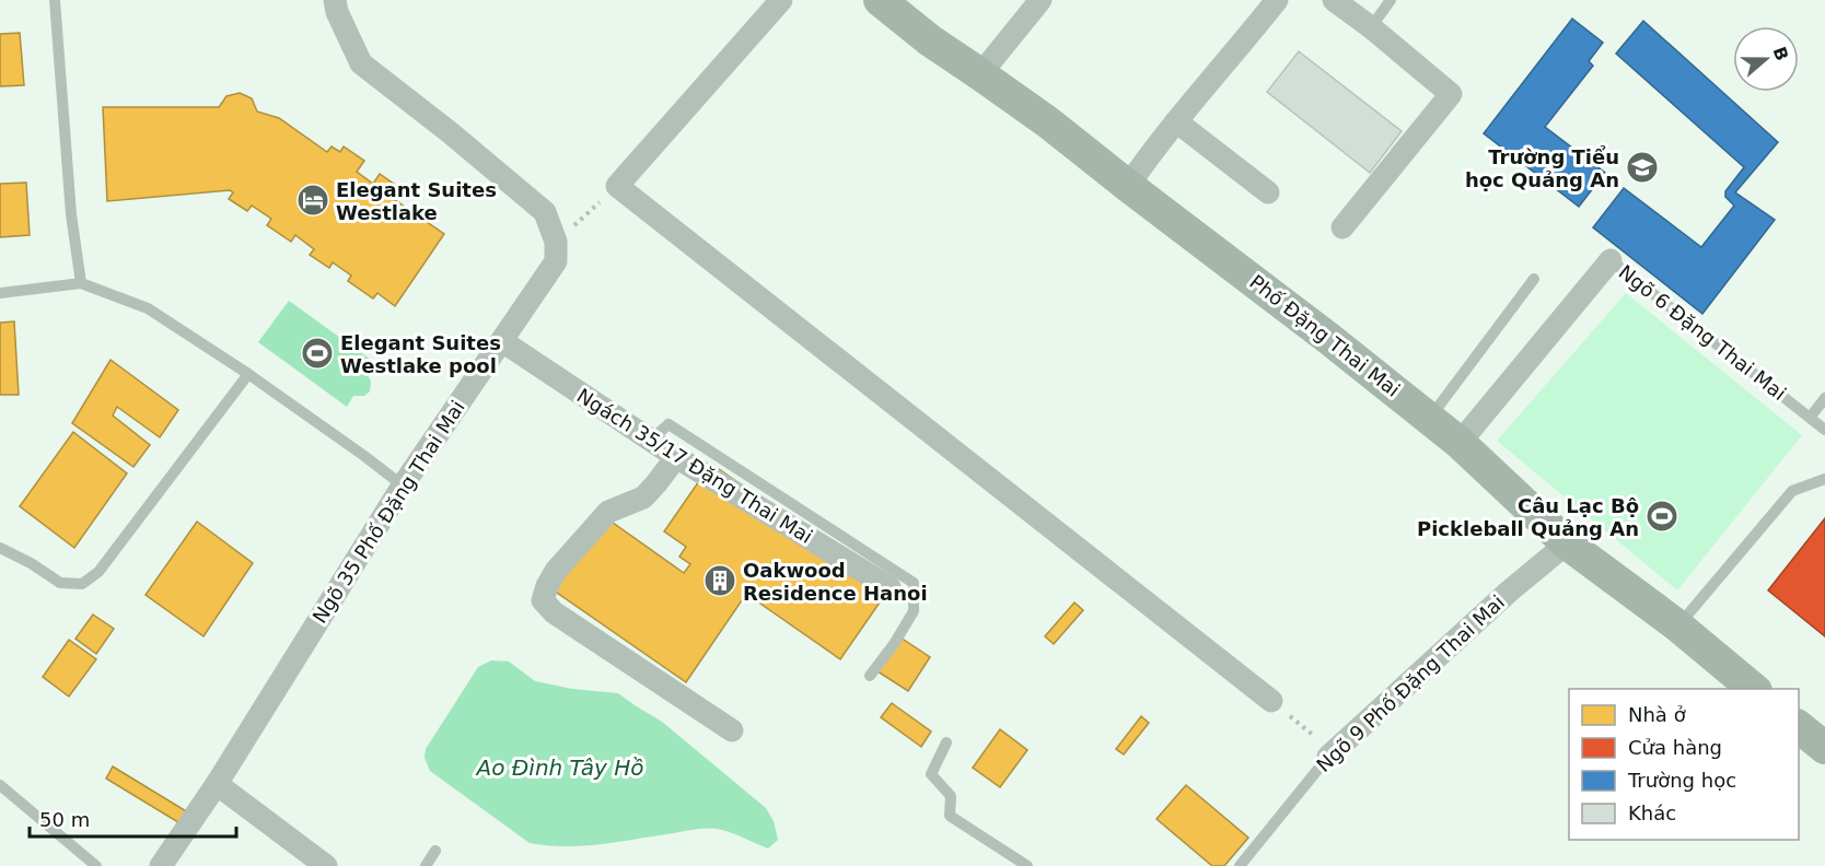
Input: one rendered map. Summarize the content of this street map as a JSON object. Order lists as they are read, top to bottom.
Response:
{
  "streets": {
    "street": [
      "Ngõ 6 Đặng Thai Mai",
      "Phố Đặng Thai Mai",
      "Ngách 35/17 Đặng Thai Mai",
      "Ngõ 35 Phố Đặng Thai Mai",
      "Ngõ 9 Phố Đặng Thai Mai"
    ]
  },
  "crossings": [
    ["Ngõ 6 Đặng Thai Mai", "Phố Đặng Thai Mai"],
    ["Phố Đặng Thai Mai", "Ngõ 9 Phố Đặng Thai Mai"],
    ["Ngách 35/17 Đặng Thai Mai", "Ngõ 35 Phố Đặng Thai Mai"]
  ],
  "water": ["Ao Đình Tây Hồ"],
  "places": {
    "school or university": ["Trường Tiểu học Quảng An"],
    "hotel": ["Elegant Suites Westlake"],
    "sports": ["Elegant Suites Westlake pool", "Câu Lạc Bộ Pickleball Quảng An"],
    "building": ["Oakwood Residence Hanoi"]
  },
  "legend": [
    "Nhà ở",
    "Cửa hàng",
    "Trường học",
    "Khác"
  ],
  "scale_bar": "50 m",
  "north": "right"
}
